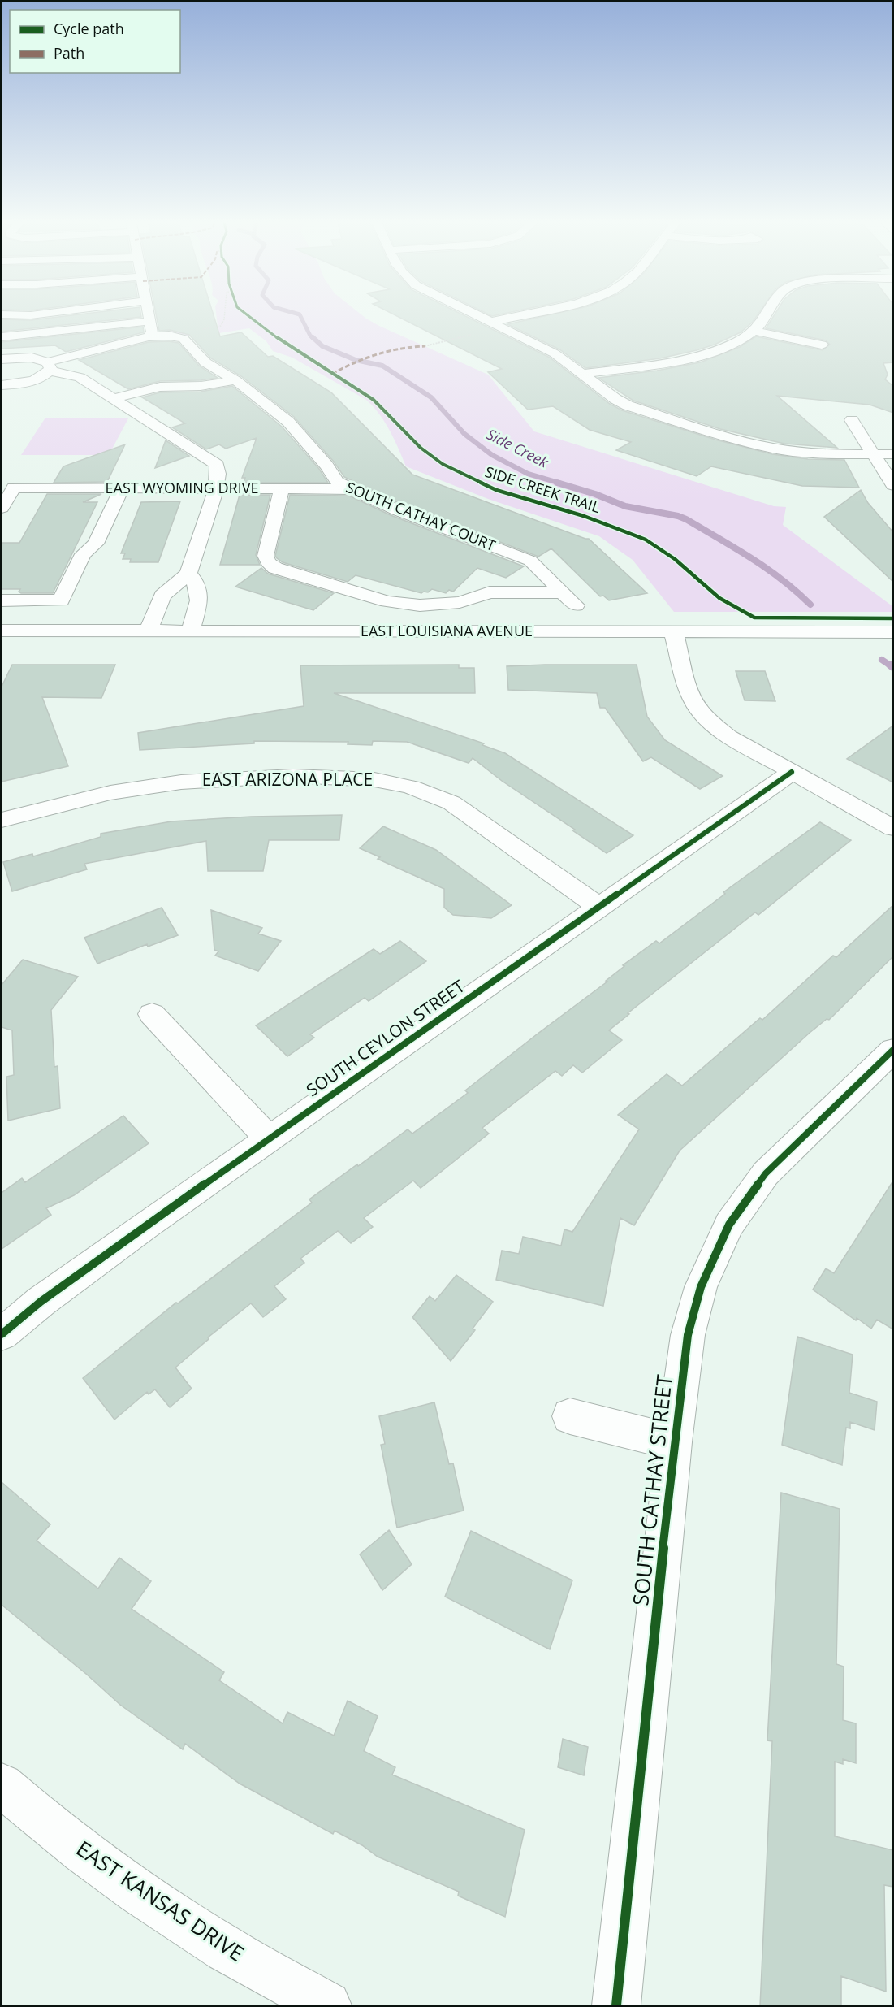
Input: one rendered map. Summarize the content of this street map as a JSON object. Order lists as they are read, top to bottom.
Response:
{
  "streets": {
    "street": [
      "EAST WYOMING DRIVE",
      "SOUTH CATHAY COURT",
      "EAST LOUISIANA AVENUE",
      "EAST ARIZONA PLACE",
      "SOUTH CEYLON STREET",
      "SOUTH CATHAY STREET",
      "EAST KANSAS DRIVE"
    ],
    "cycle path": ["SIDE CREEK TRAIL"]
  },
  "crossings": [
    ["EAST WYOMING DRIVE", "SOUTH CATHAY COURT"],
    ["EAST ARIZONA PLACE", "SOUTH CEYLON STREET"]
  ],
  "water": ["Side Creek"],
  "legend": ["Cycle path", "Path"]
}
